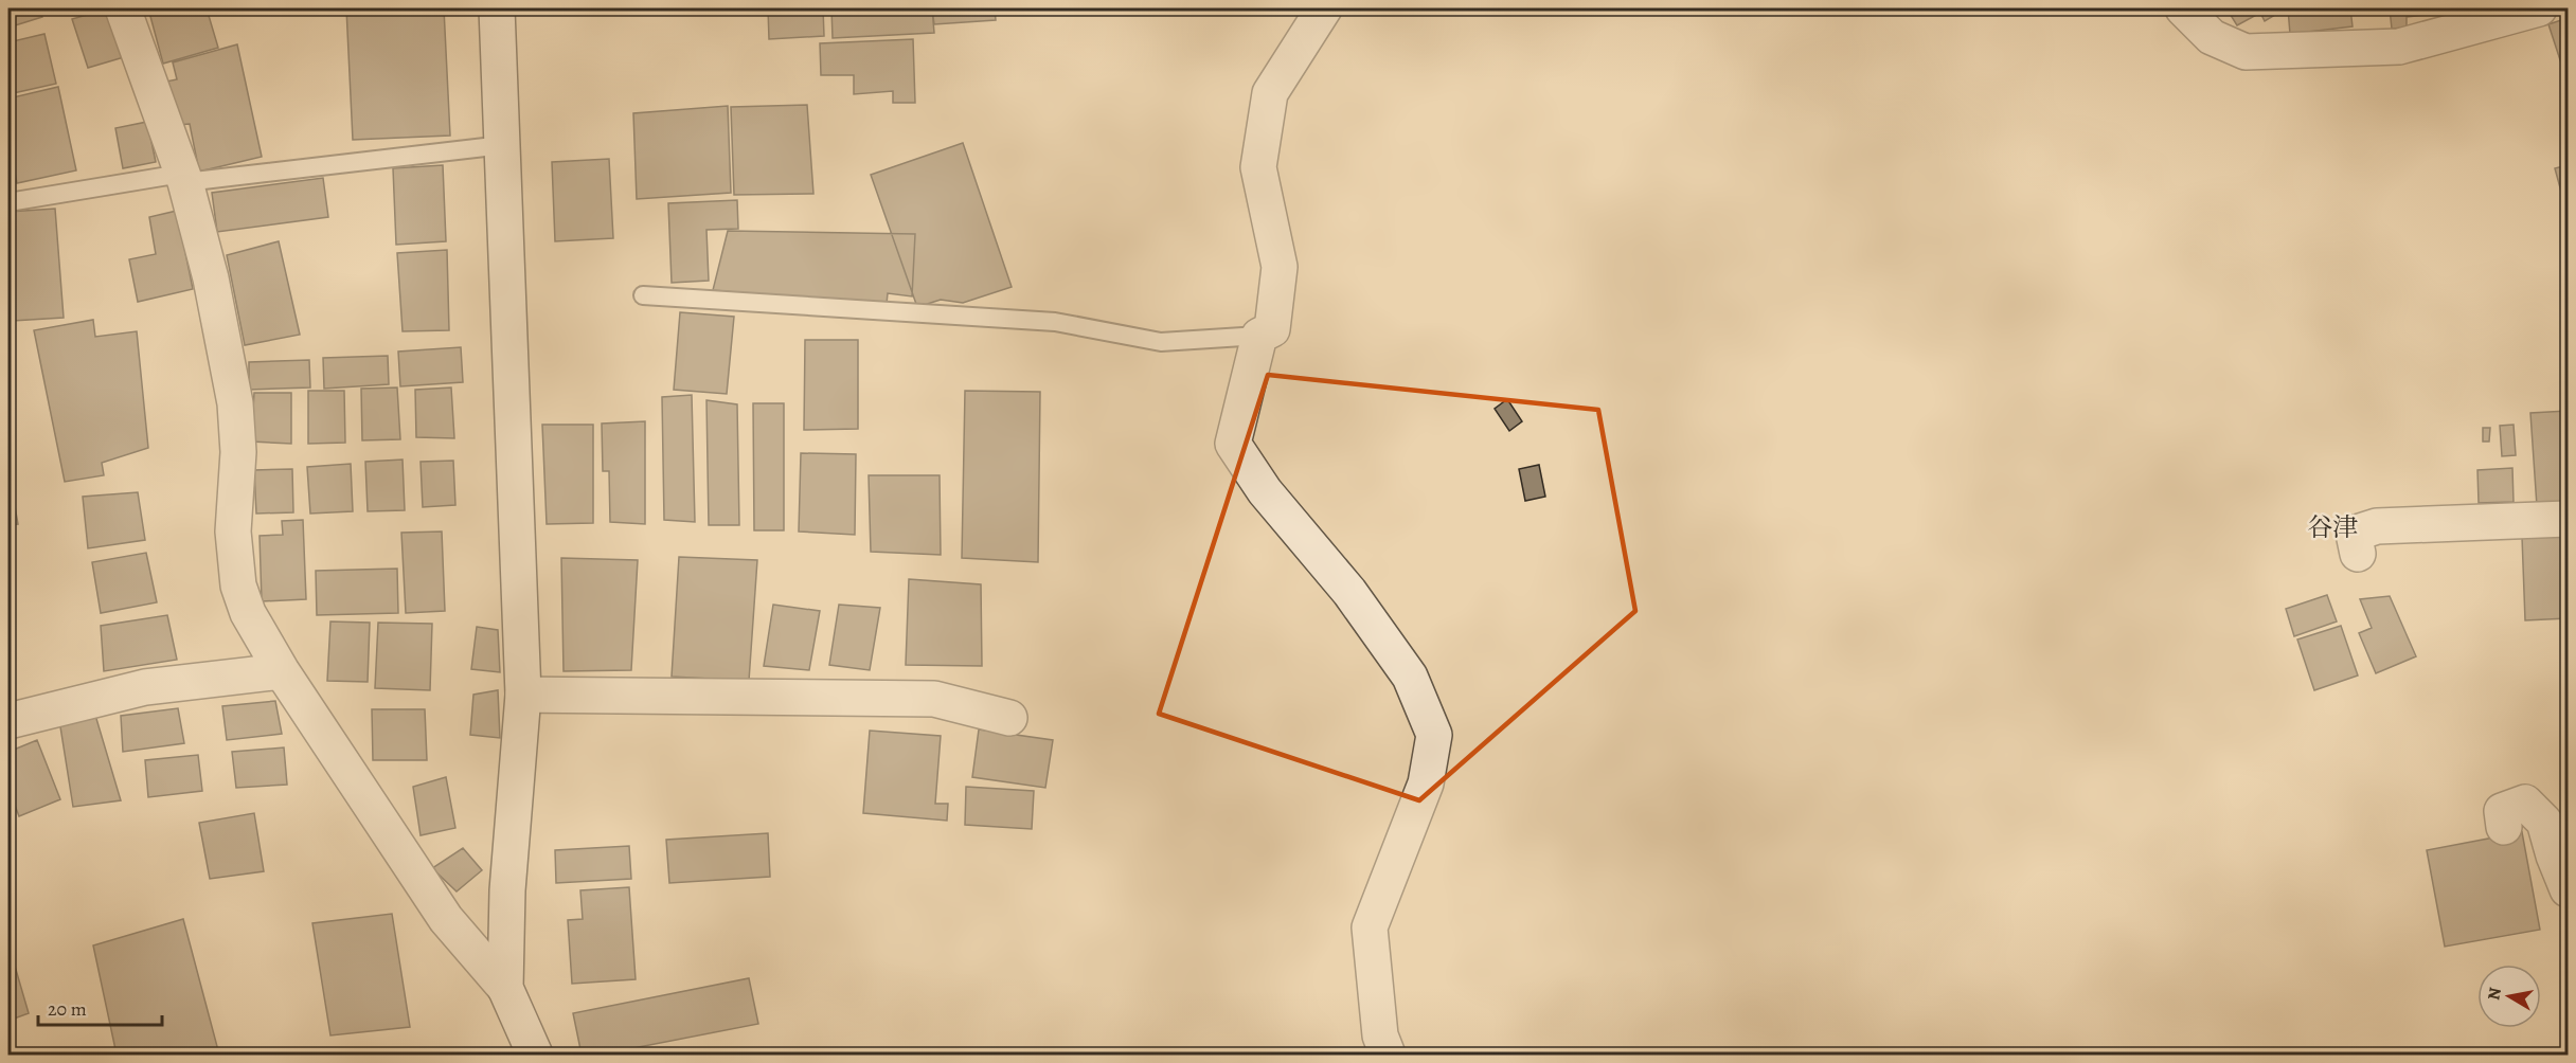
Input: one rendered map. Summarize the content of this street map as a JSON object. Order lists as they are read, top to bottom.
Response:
{
  "districts": ["谷津"],
  "scale_bar": "20 m",
  "north": "left"
}
